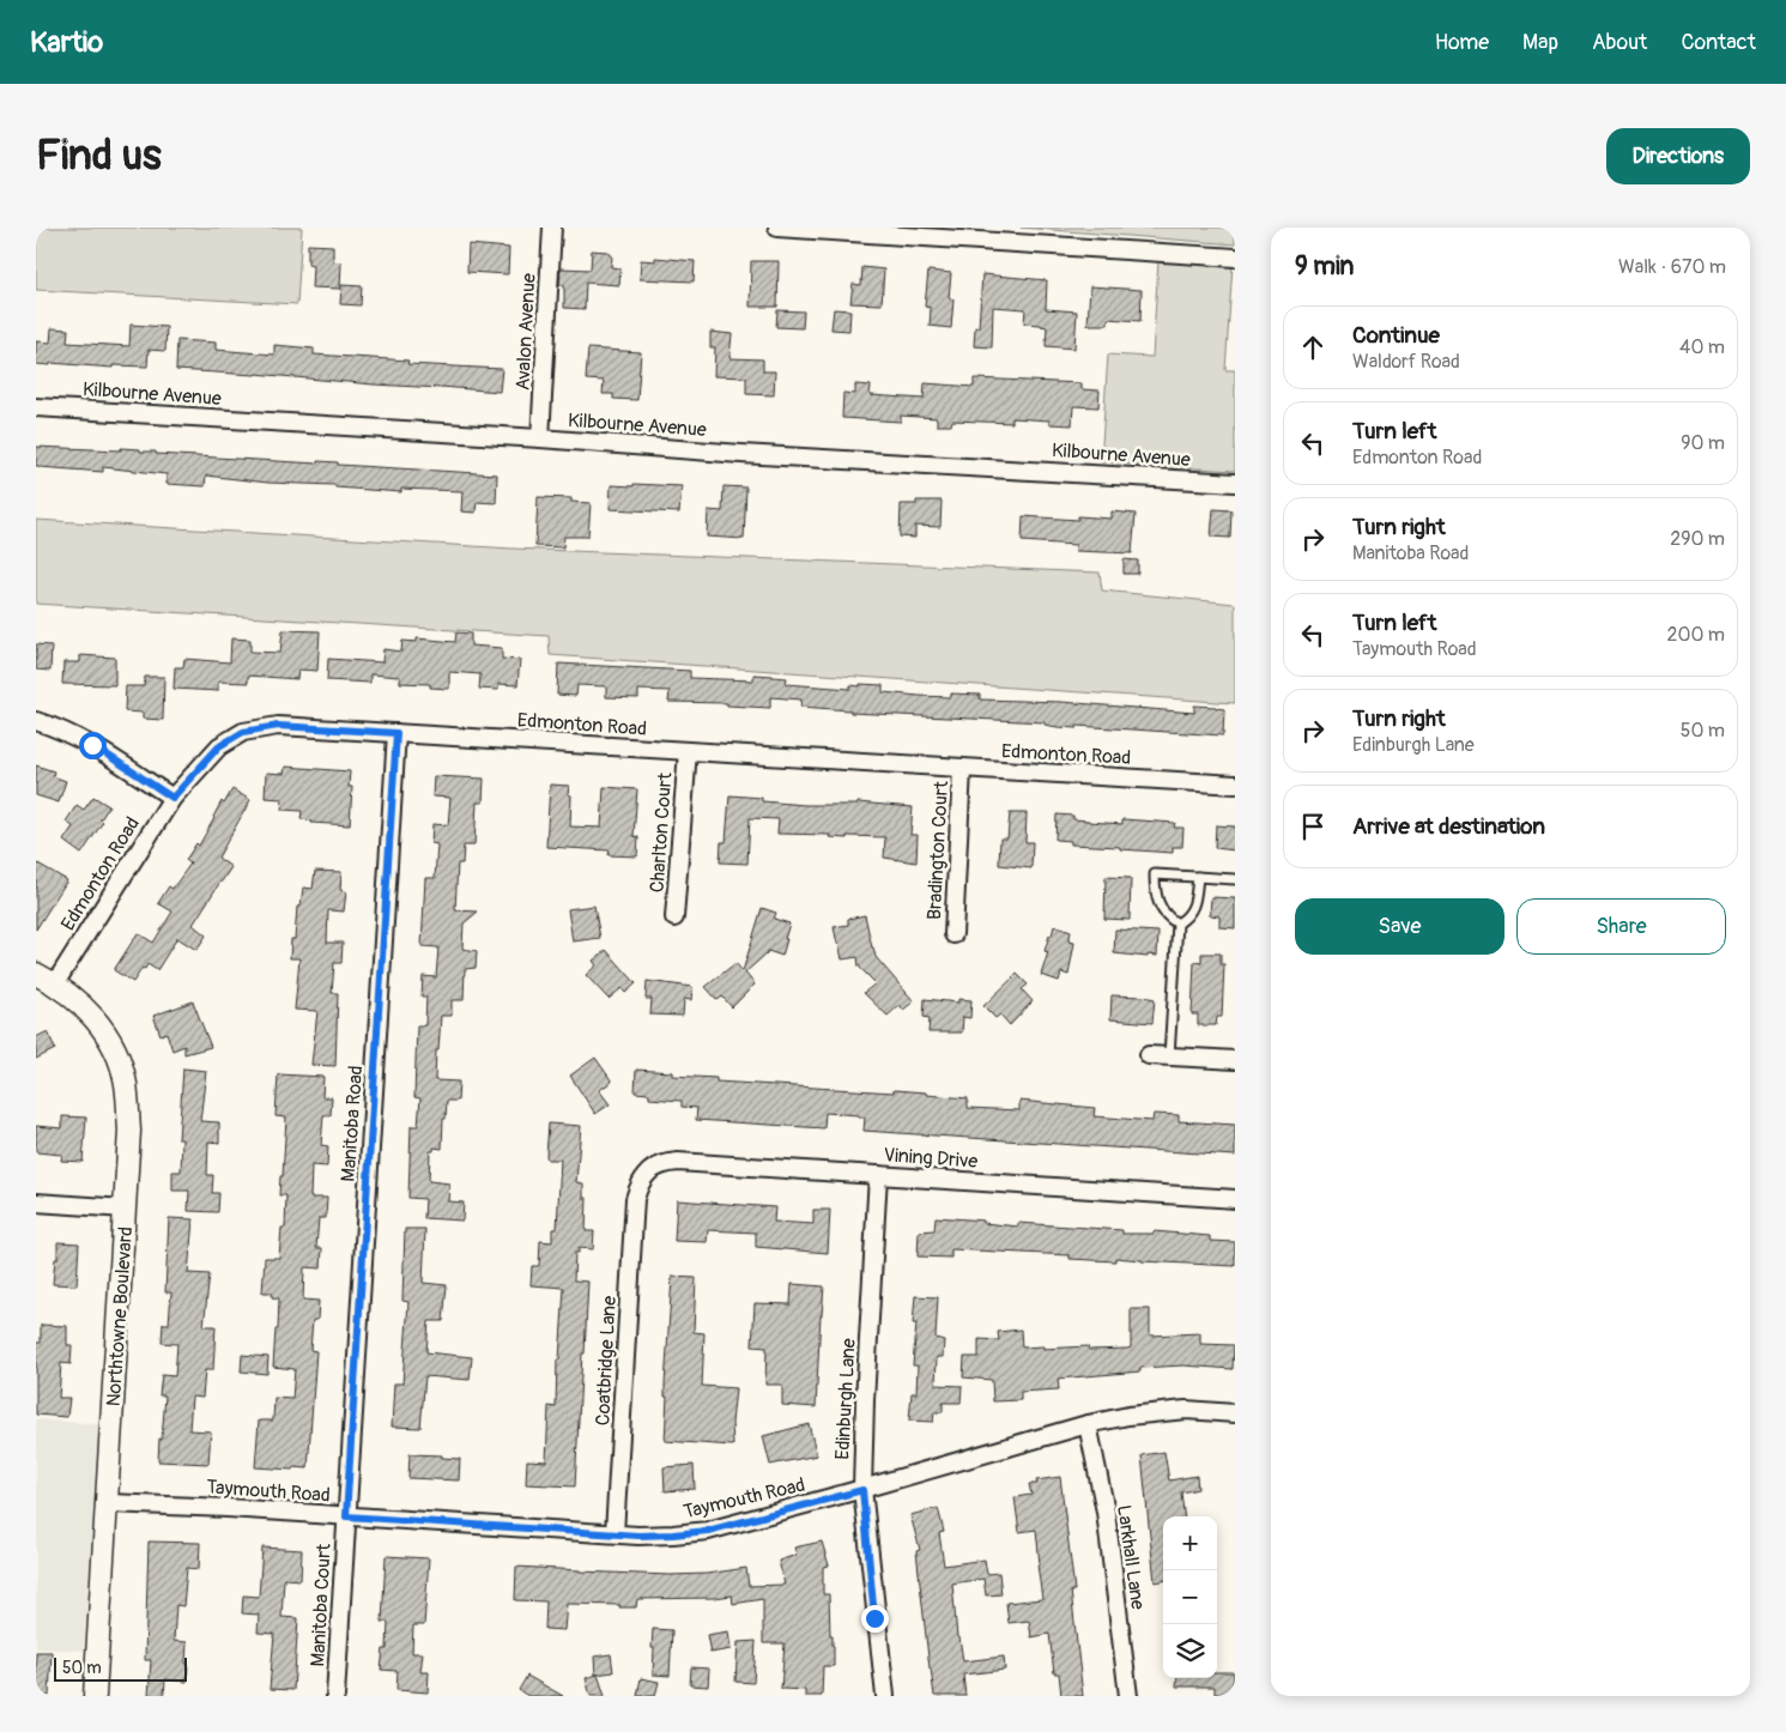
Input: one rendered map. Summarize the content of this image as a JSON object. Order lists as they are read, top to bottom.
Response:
{
  "streets": {
    "street": [
      "Avalon Avenue",
      "Kilbourne Avenue",
      "Edmonton Road",
      "Charlton Court",
      "Bradington Court",
      "Manitoba Road",
      "Vining Drive",
      "Northtowne Boulevard",
      "Coatbridge Lane",
      "Edinburgh Lane",
      "Taymouth Road",
      "Larkhall Lane",
      "Manitoba Court"
    ]
  },
  "crossings": [
    ["Avalon Avenue", "Kilbourne Avenue"],
    ["Edmonton Road", "Charlton Court"],
    ["Edmonton Road", "Bradington Court"],
    ["Edmonton Road", "Manitoba Road"],
    ["Edmonton Road", "Northtowne Boulevard"],
    ["Manitoba Road", "Taymouth Road"],
    ["Manitoba Road", "Manitoba Court"],
    ["Vining Drive", "Coatbridge Lane"],
    ["Vining Drive", "Edinburgh Lane"],
    ["Northtowne Boulevard", "Taymouth Road"],
    ["Coatbridge Lane", "Taymouth Road"],
    ["Edinburgh Lane", "Taymouth Road"],
    ["Taymouth Road", "Larkhall Lane"],
    ["Taymouth Road", "Manitoba Court"]
  ],
  "scale_bar": "50 m",
  "page": {
    "header": "Kartio",
    "nav": [
      "Home",
      "Map",
      "About",
      "Contact"
    ],
    "buttons": [
      "Directions",
      ["Save", "Share"]
    ],
    "title": "Find us",
    "heading": ["9 min", "Walk · 670 m"],
    "list": [
      ["Continue", "Waldorf Road", "40 m"],
      ["Turn left", "Edmonton Road", "90 m"],
      ["Turn right", "Manitoba Road", "290 m"],
      ["Turn left", "Taymouth Road", "200 m"],
      ["Turn right", "Edinburgh Lane", "50 m"],
      "Arrive at destination"
    ],
    "map_buttons": ["+", "−"],
    "scale": "50 m"
  }
}
